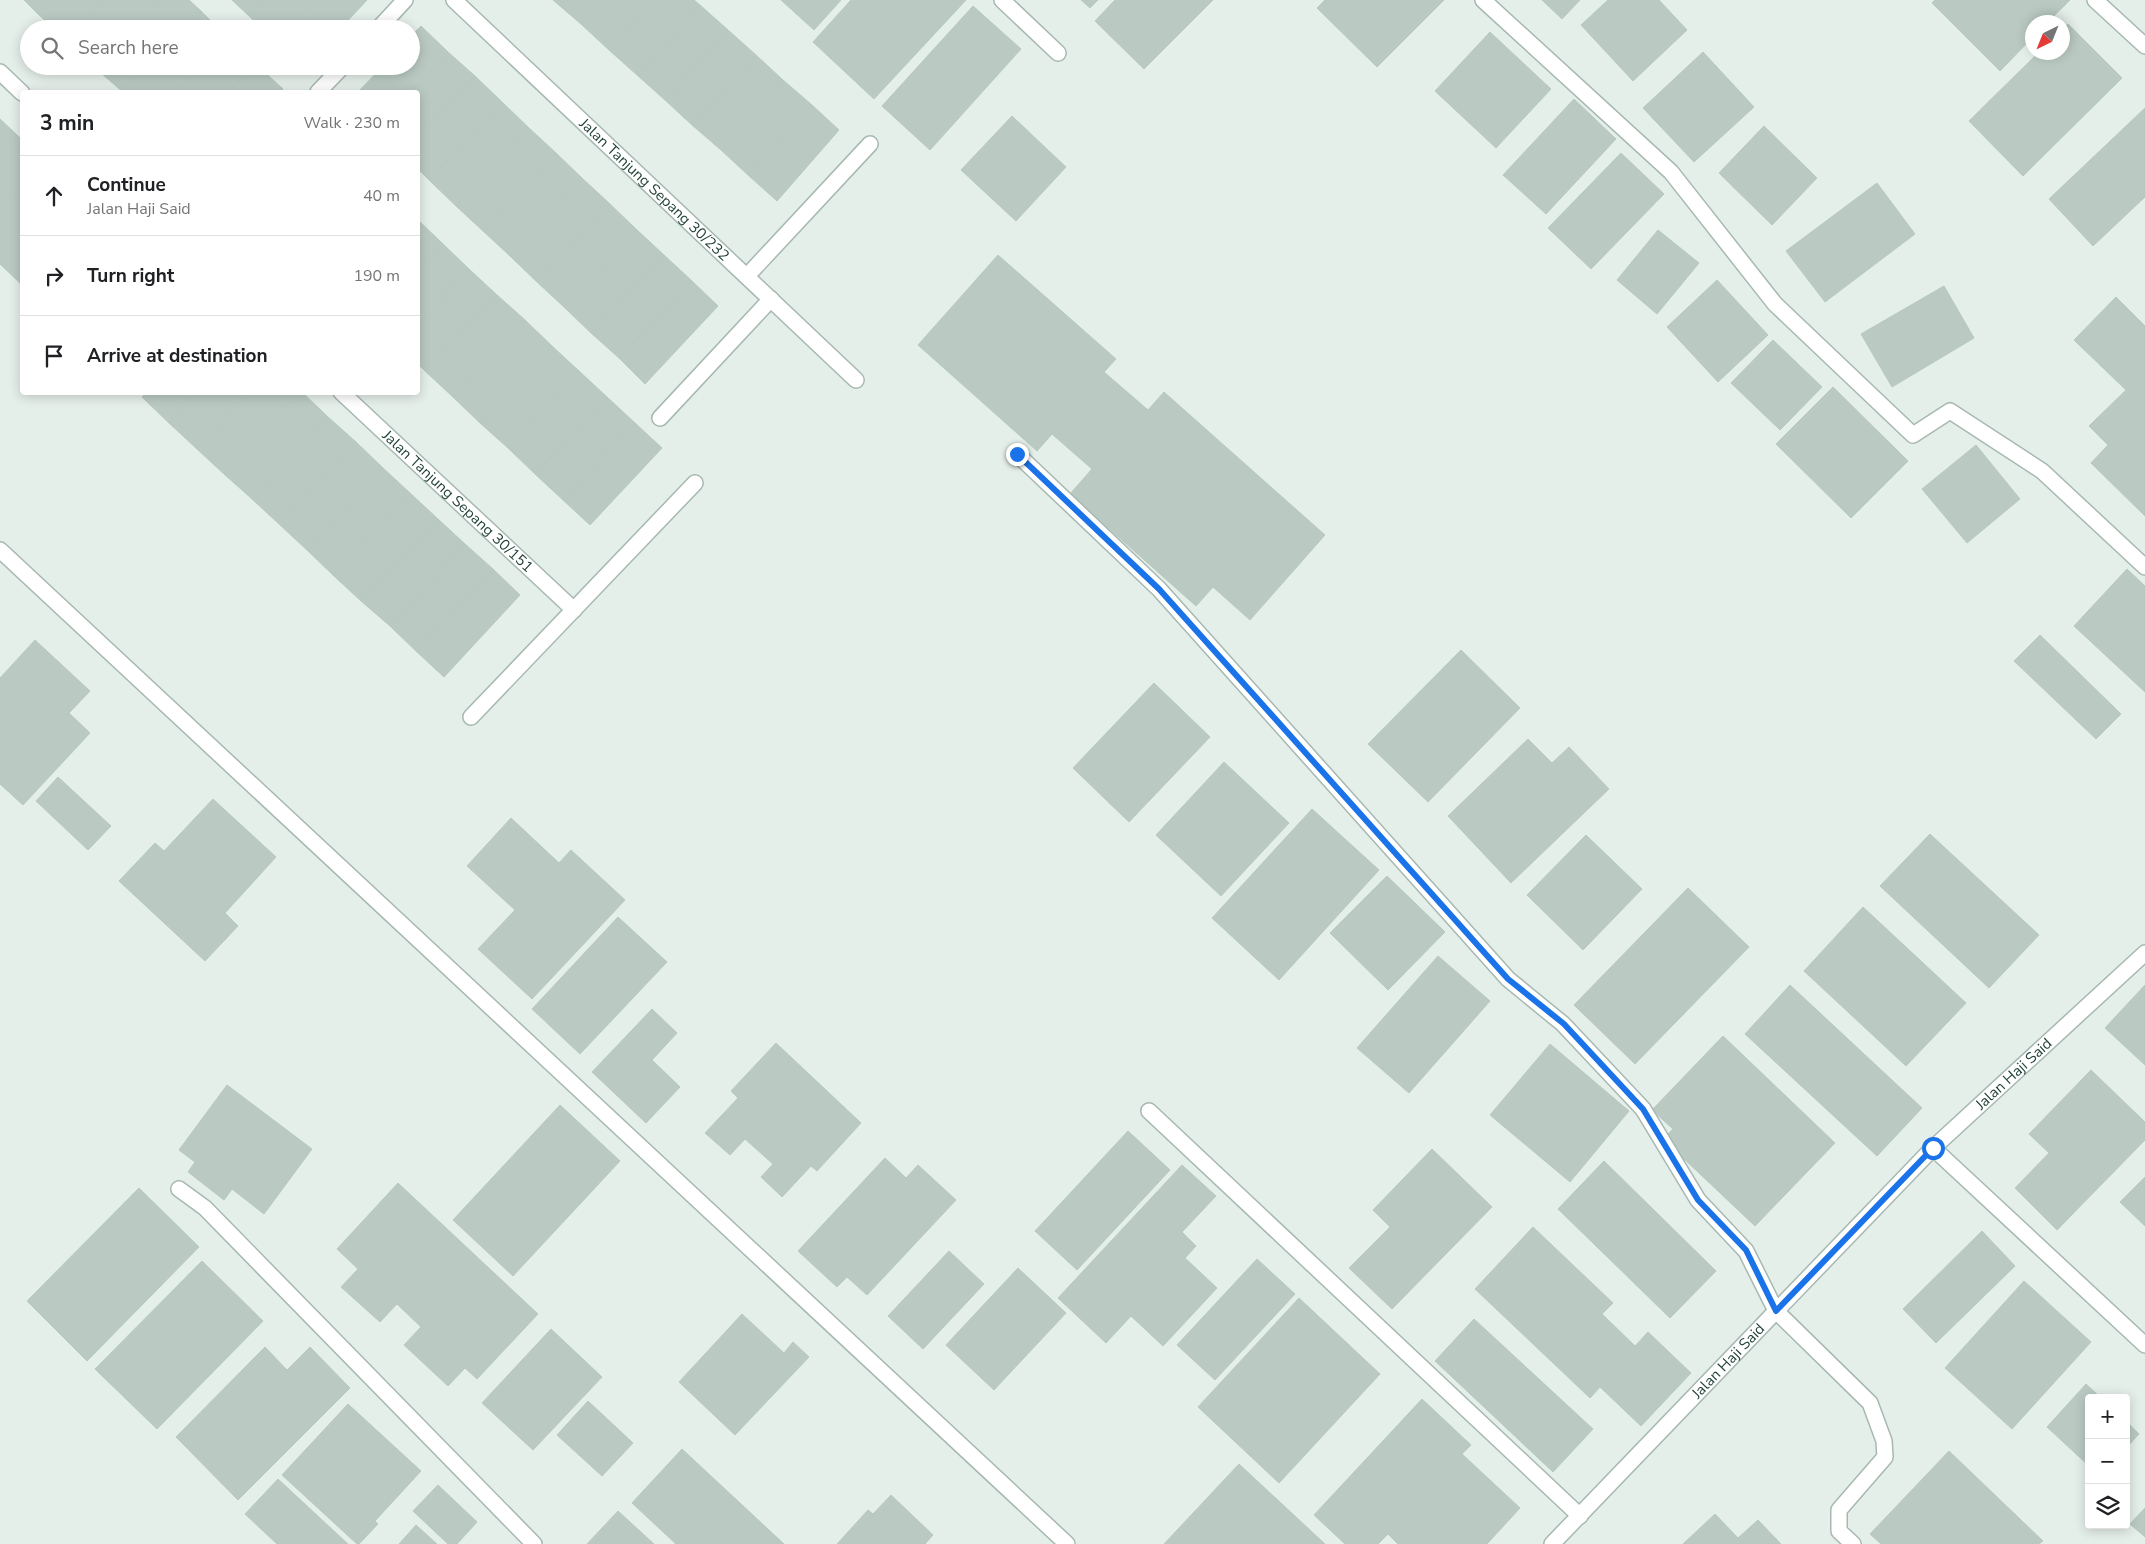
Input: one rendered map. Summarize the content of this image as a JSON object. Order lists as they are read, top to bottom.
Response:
{
  "streets": {
    "street": ["Jalan Tanjung Sepang 30/232", "Jalan Tanjung Sepang 30/151", "Jalan Haji Said"]
  },
  "north": "bottom left",
  "page": {
    "search": "Search here",
    "heading": ["3 min", "Walk · 230 m"],
    "list": [
      ["Continue", "Jalan Haji Said", "40 m"],
      ["Turn right", "190 m"],
      "Arrive at destination"
    ],
    "map_buttons": ["+", "−"]
  }
}
